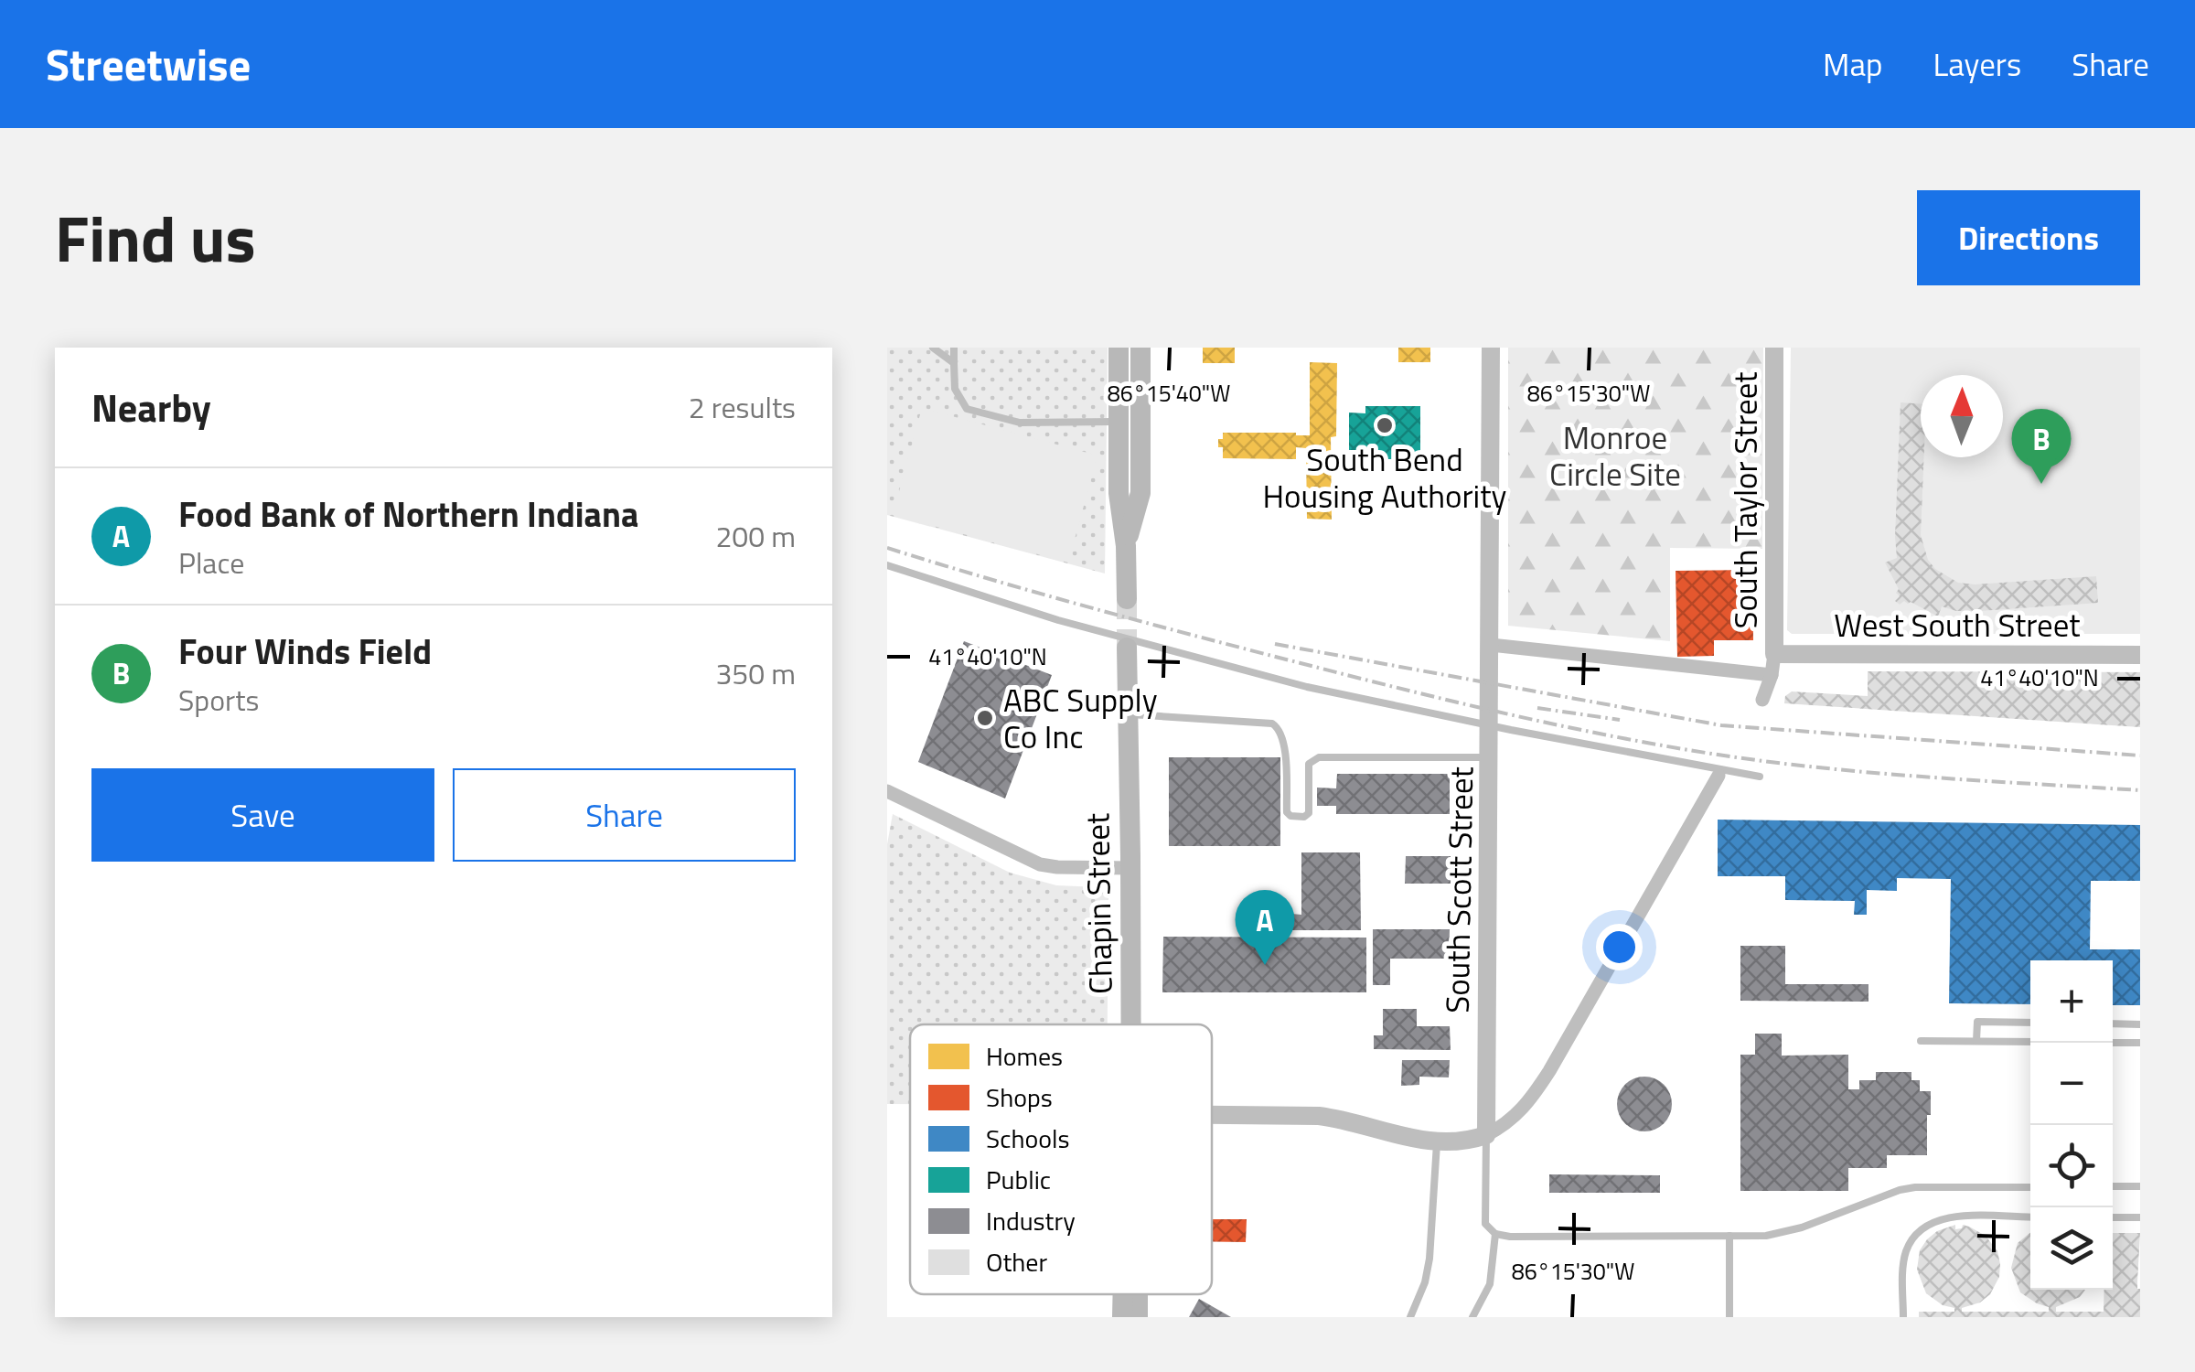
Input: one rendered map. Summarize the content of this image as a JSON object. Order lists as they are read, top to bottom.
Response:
{
  "streets": {
    "main road": ["Chapin Street"],
    "street": ["South Taylor Street", "West South Street", "South Scott Street"]
  },
  "crossings": [
    ["South Taylor Street", "West South Street"]
  ],
  "parks": ["Monroe Circle Site"],
  "places": ["South Bend Housing Authority", "ABC Supply Co Inc"],
  "legend": [
    "Homes",
    "Shops",
    "Schools",
    "Public",
    "Industry",
    "Other"
  ],
  "north": "top",
  "page": {
    "header": "Streetwise",
    "nav": ["Map", "Layers", "Share"],
    "title": "Find us",
    "buttons": [
      "Directions",
      ["Save", "Share"]
    ],
    "heading": ["Nearby", "2 results"],
    "pins": ["B", "A"],
    "list": [
      {
        "mark": "A",
        "name": "Food Bank of Northern Indiana",
        "note": "Place",
        "value": "200 m"
      },
      {
        "mark": "B",
        "name": "Four Winds Field",
        "note": "Sports",
        "value": "350 m"
      }
    ],
    "map_buttons": ["+", "−"]
  },
  "coordinates": ["86°15'40\"W", "86°15'30\"W", "41°40'10\"N"]
}
